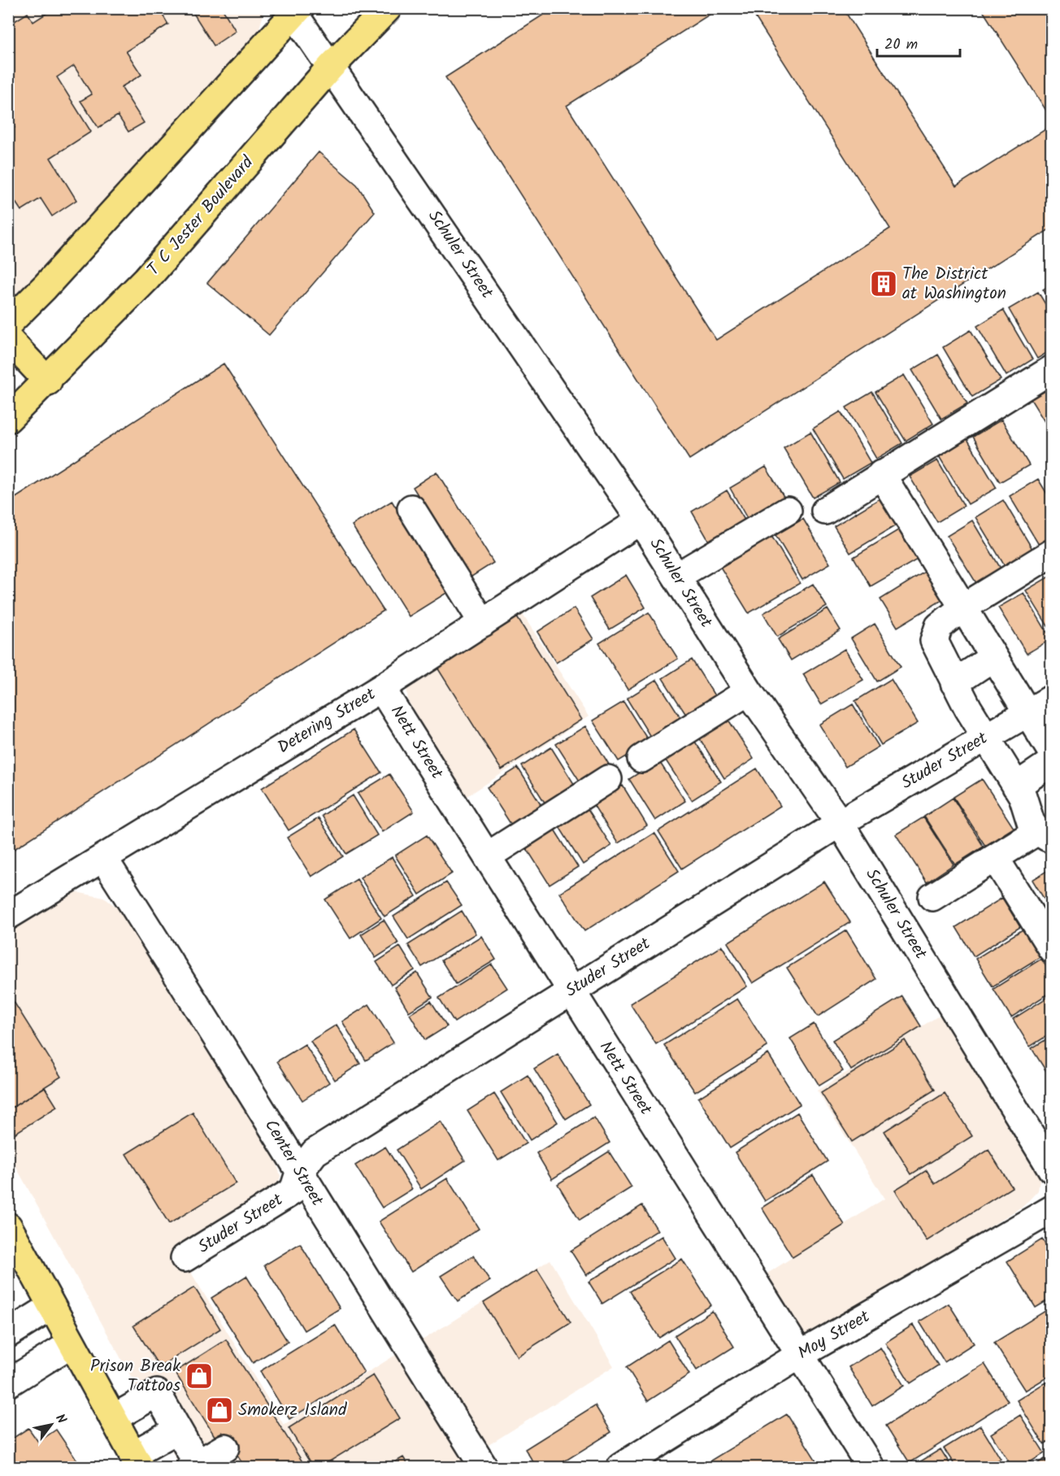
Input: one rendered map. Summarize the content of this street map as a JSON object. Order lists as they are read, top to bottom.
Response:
{
  "streets": {
    "main road": ["T C Jester Boulevard"],
    "street": [
      "Schuler Street",
      "Detering Street",
      "Nett Street",
      "Studer Street",
      "Center Street",
      "Moy Street"
    ]
  },
  "crossings": [
    ["T C Jester Boulevard", "Schuler Street"],
    ["Schuler Street", "Detering Street"],
    ["Schuler Street", "Studer Street"],
    ["Detering Street", "Nett Street"],
    ["Detering Street", "Center Street"],
    ["Nett Street", "Studer Street"],
    ["Nett Street", "Moy Street"],
    ["Studer Street", "Center Street"]
  ],
  "places": {
    "building": ["The District at Washington"],
    "shop": ["Prison Break Tattoos", "Smokerz Island"]
  },
  "scale_bar": "20 m",
  "north": "top right"
}
